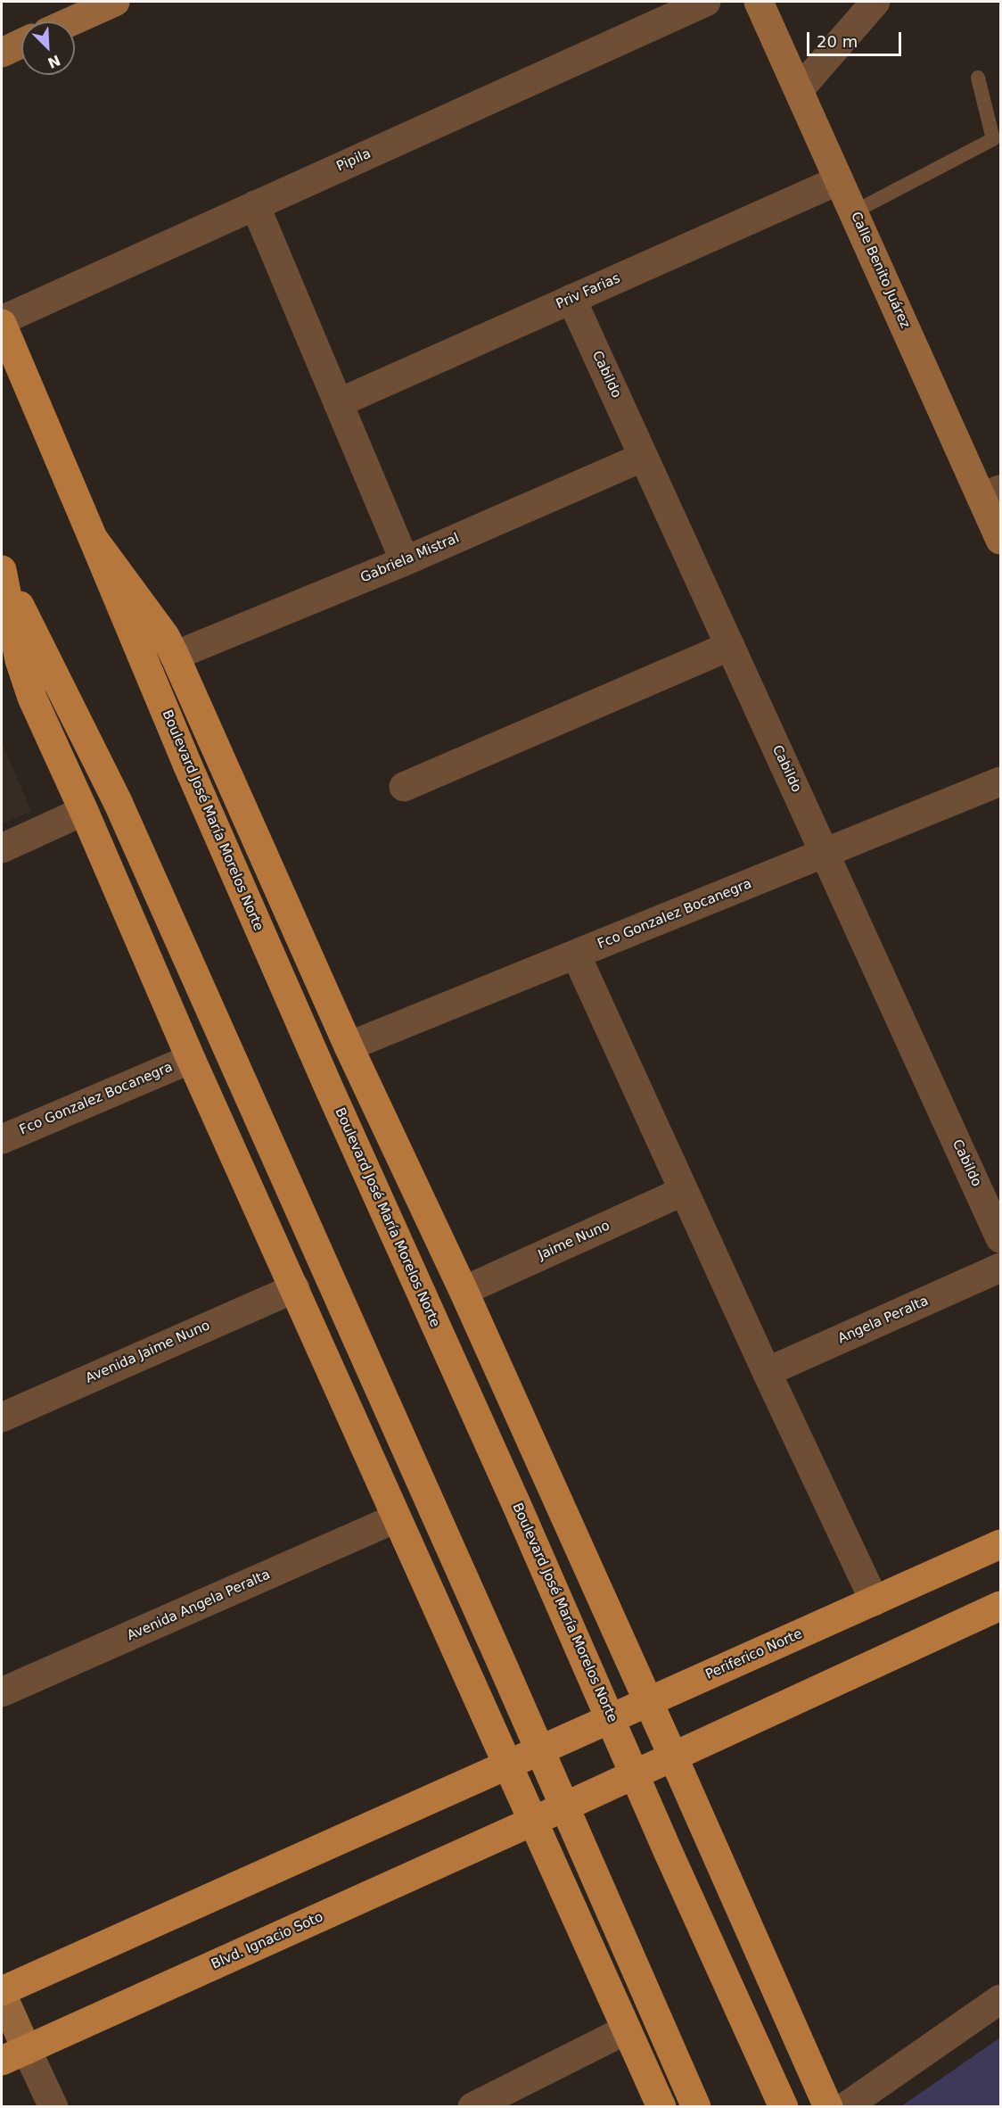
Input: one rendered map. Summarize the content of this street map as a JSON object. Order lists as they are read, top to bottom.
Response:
{
  "streets": {
    "main road": ["Boulevard José María Morelos Norte", "Periferico Norte", "Blvd. Ignacio Soto"],
    "street": [
      "Pipila",
      "Calle Benito Juárez",
      "Priv Farias",
      "Cabildo",
      "Gabriela Mistral",
      "Fco Gonzalez Bocanegra",
      "Jaime Nuno",
      "Angela Peralta",
      "Avenida Jaime Nuno",
      "Avenida Angela Peralta"
    ]
  },
  "crossings": [
    ["Pipila", "Boulevard José María Morelos Norte"],
    ["Calle Benito Juárez", "Priv Farias"],
    ["Priv Farias", "Cabildo"],
    ["Cabildo", "Gabriela Mistral"],
    ["Cabildo", "Fco Gonzalez Bocanegra"]
  ],
  "scale_bar": "20 m",
  "north": "bottom right"
}
